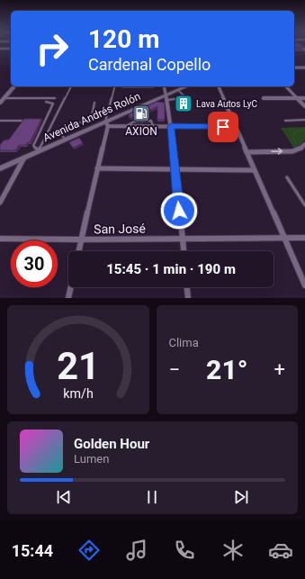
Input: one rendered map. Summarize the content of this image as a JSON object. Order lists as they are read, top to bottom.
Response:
{
  "streets": {
    "main road": ["Avenida Andrés Rolón"],
    "street": ["San José"]
  },
  "places": {
    "building": ["Lava Autos LyC"],
    "fuel station": ["AXION"]
  },
  "page": {
    "turn": ["120 m", "Cardenal Copello"],
    "limit": "30",
    "trip": "15:45 · 1 min · 190 m",
    "tile": "Clima",
    "heat": ["−", "21°", "+"],
    "song": ["Golden Hour", "Lumen"],
    "tabs": "15:44",
    "gauge": ["21", "km/h"]
  }
}
